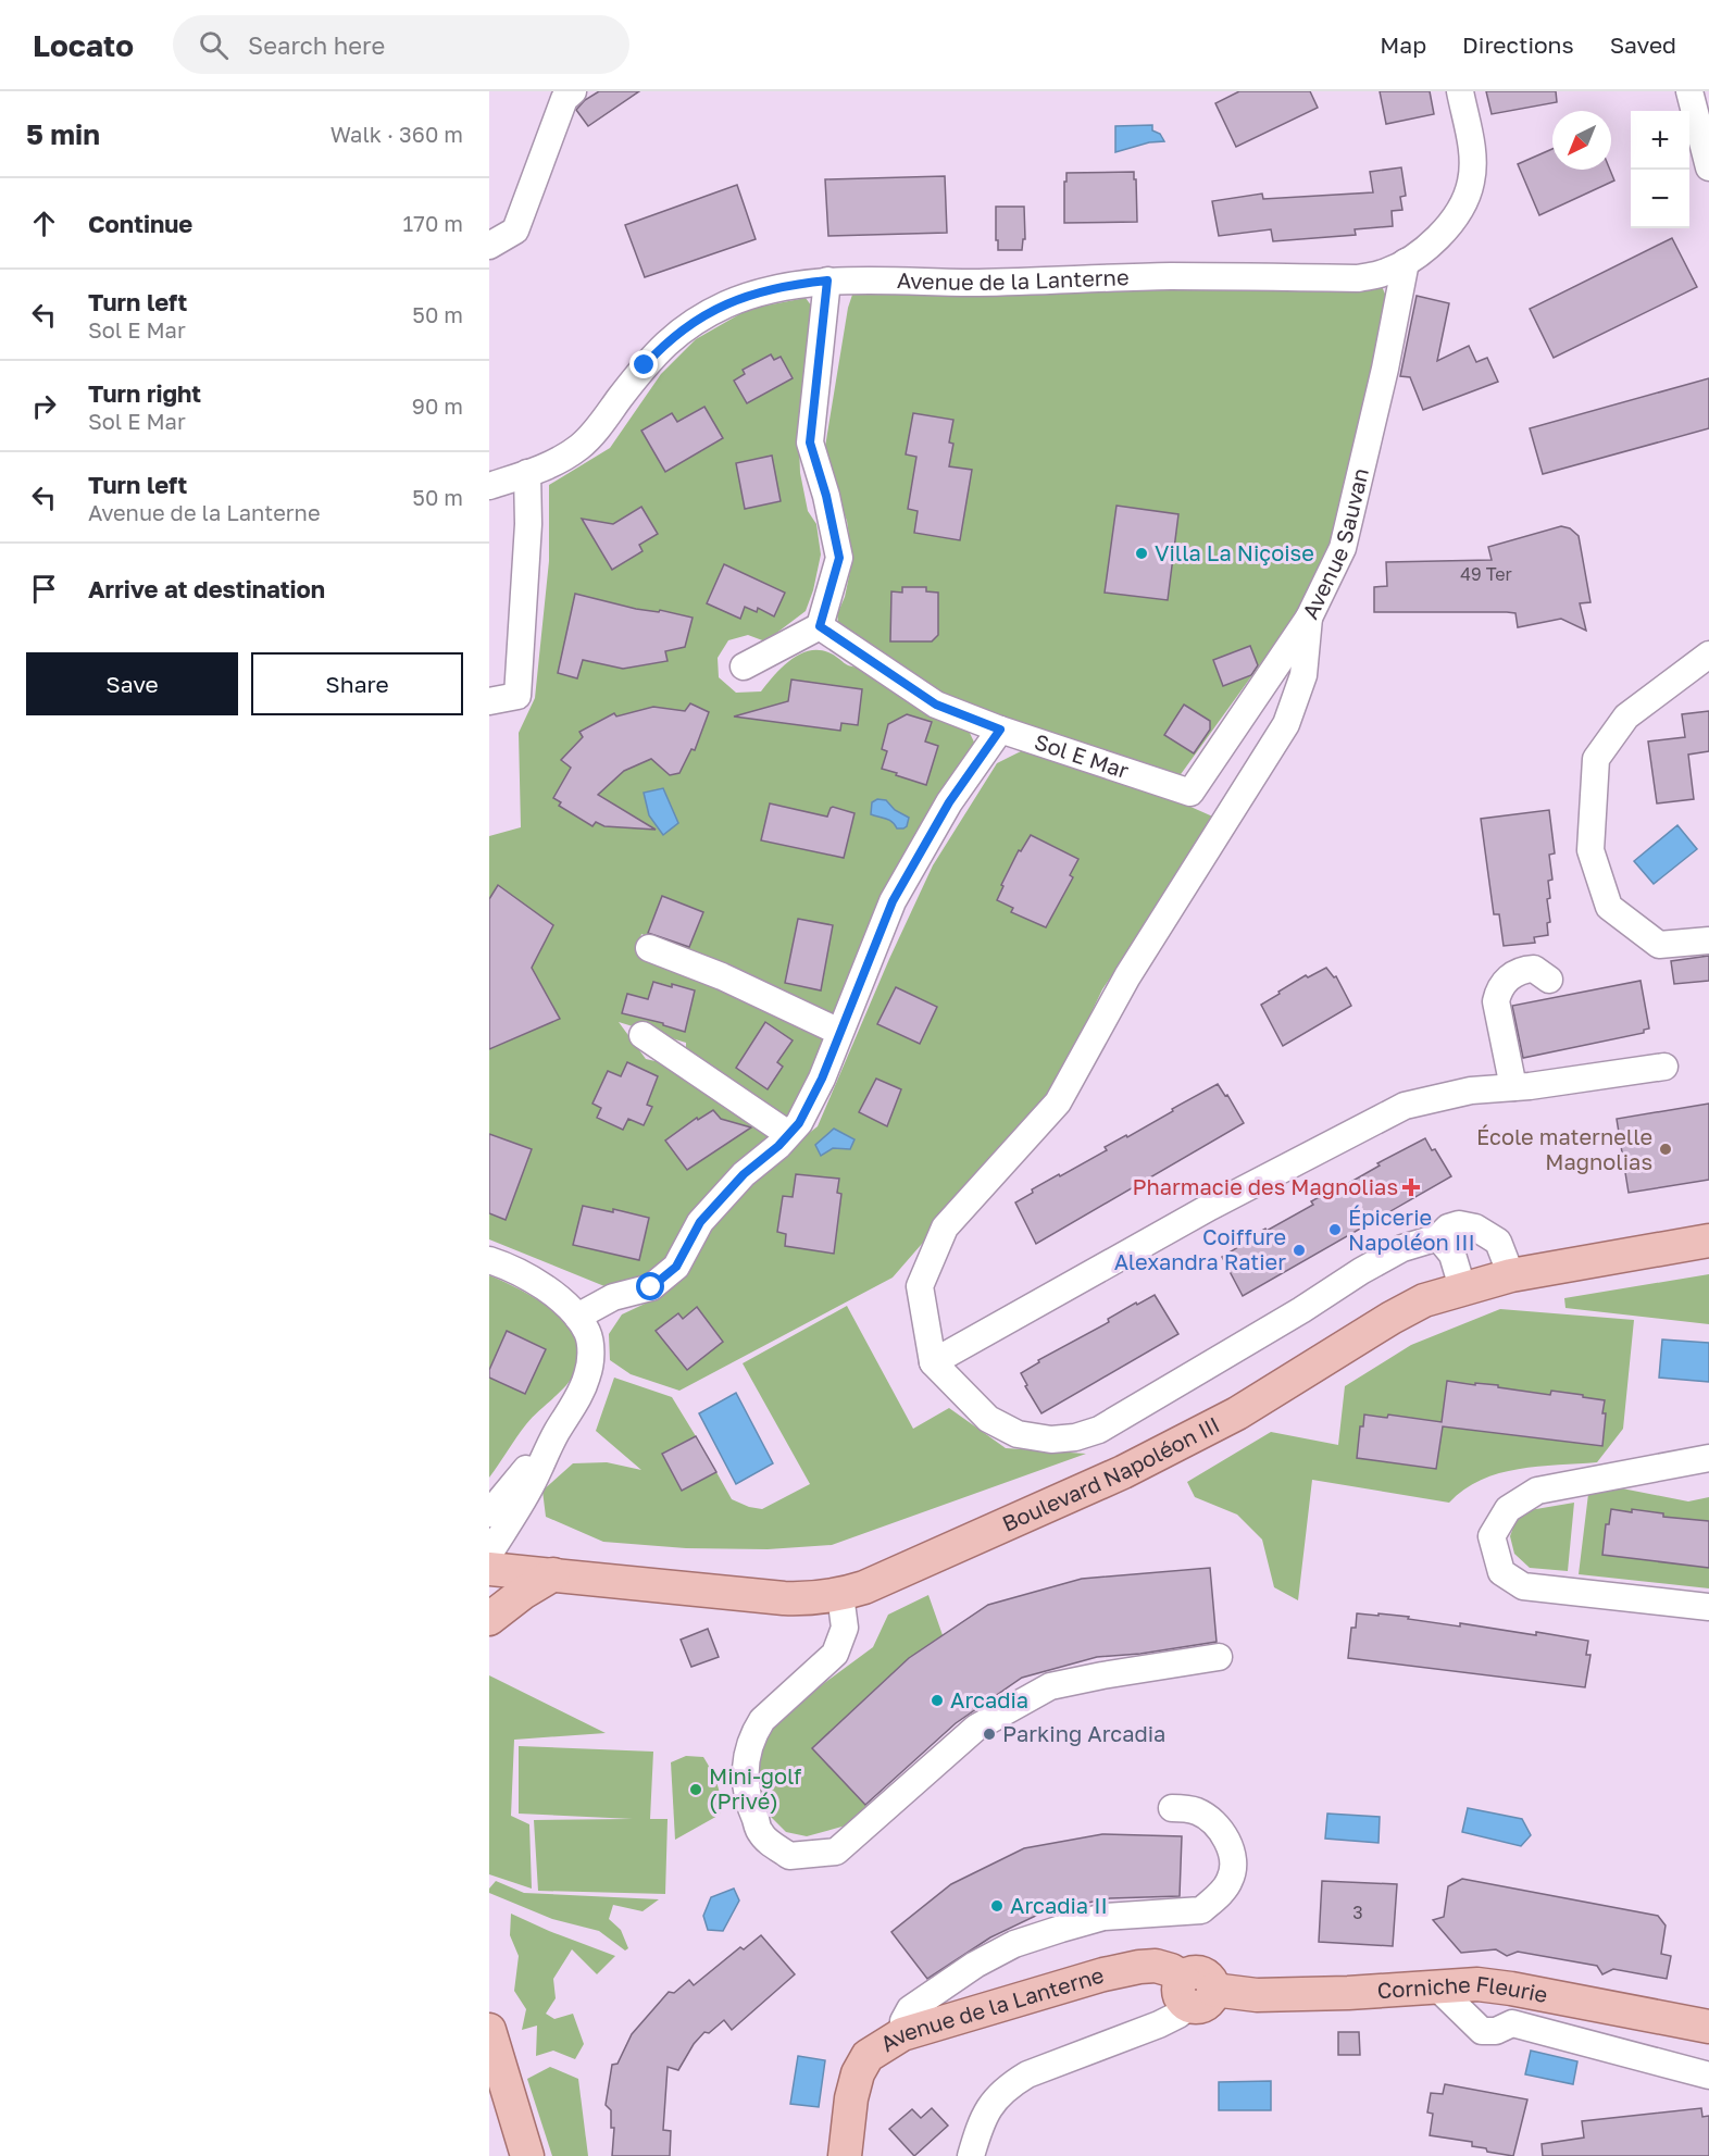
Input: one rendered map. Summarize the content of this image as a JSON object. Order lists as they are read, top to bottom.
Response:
{
  "streets": {
    "main road": ["Avenue de la Lanterne", "Boulevard Napoléon III", "Corniche Fleurie"],
    "street": ["Avenue Sauvan", "Sol E Mar"]
  },
  "crossings": [
    ["Avenue de la Lanterne", "Avenue Sauvan"],
    ["Avenue de la Lanterne", "Corniche Fleurie"],
    ["Avenue Sauvan", "Sol E Mar"]
  ],
  "places": {
    "other": [
      "Villa La Niçoise",
      "École maternelle Magnolias",
      "Épicerie Napoléon III",
      "Coiffure Alexandra Ratier",
      "Arcadia",
      "Parking Arcadia",
      "Mini-golf (Privé)",
      "Arcadia II"
    ],
    "health": ["Pharmacie des Magnolias"]
  },
  "house_numbers": ["49 Ter", "3"],
  "north": "bottom left",
  "page": {
    "header": "Locato",
    "search": "Search here",
    "nav": ["Map", "Directions", "Saved"],
    "heading": ["5 min", "Walk · 360 m"],
    "map_buttons": ["+", "−"],
    "list": [
      ["Continue", "170 m"],
      ["Turn left", "Sol E Mar", "50 m"],
      ["Turn right", "Sol E Mar", "90 m"],
      ["Turn left", "Avenue de la Lanterne", "50 m"],
      "Arrive at destination"
    ],
    "buttons": ["Save", "Share"]
  }
}
